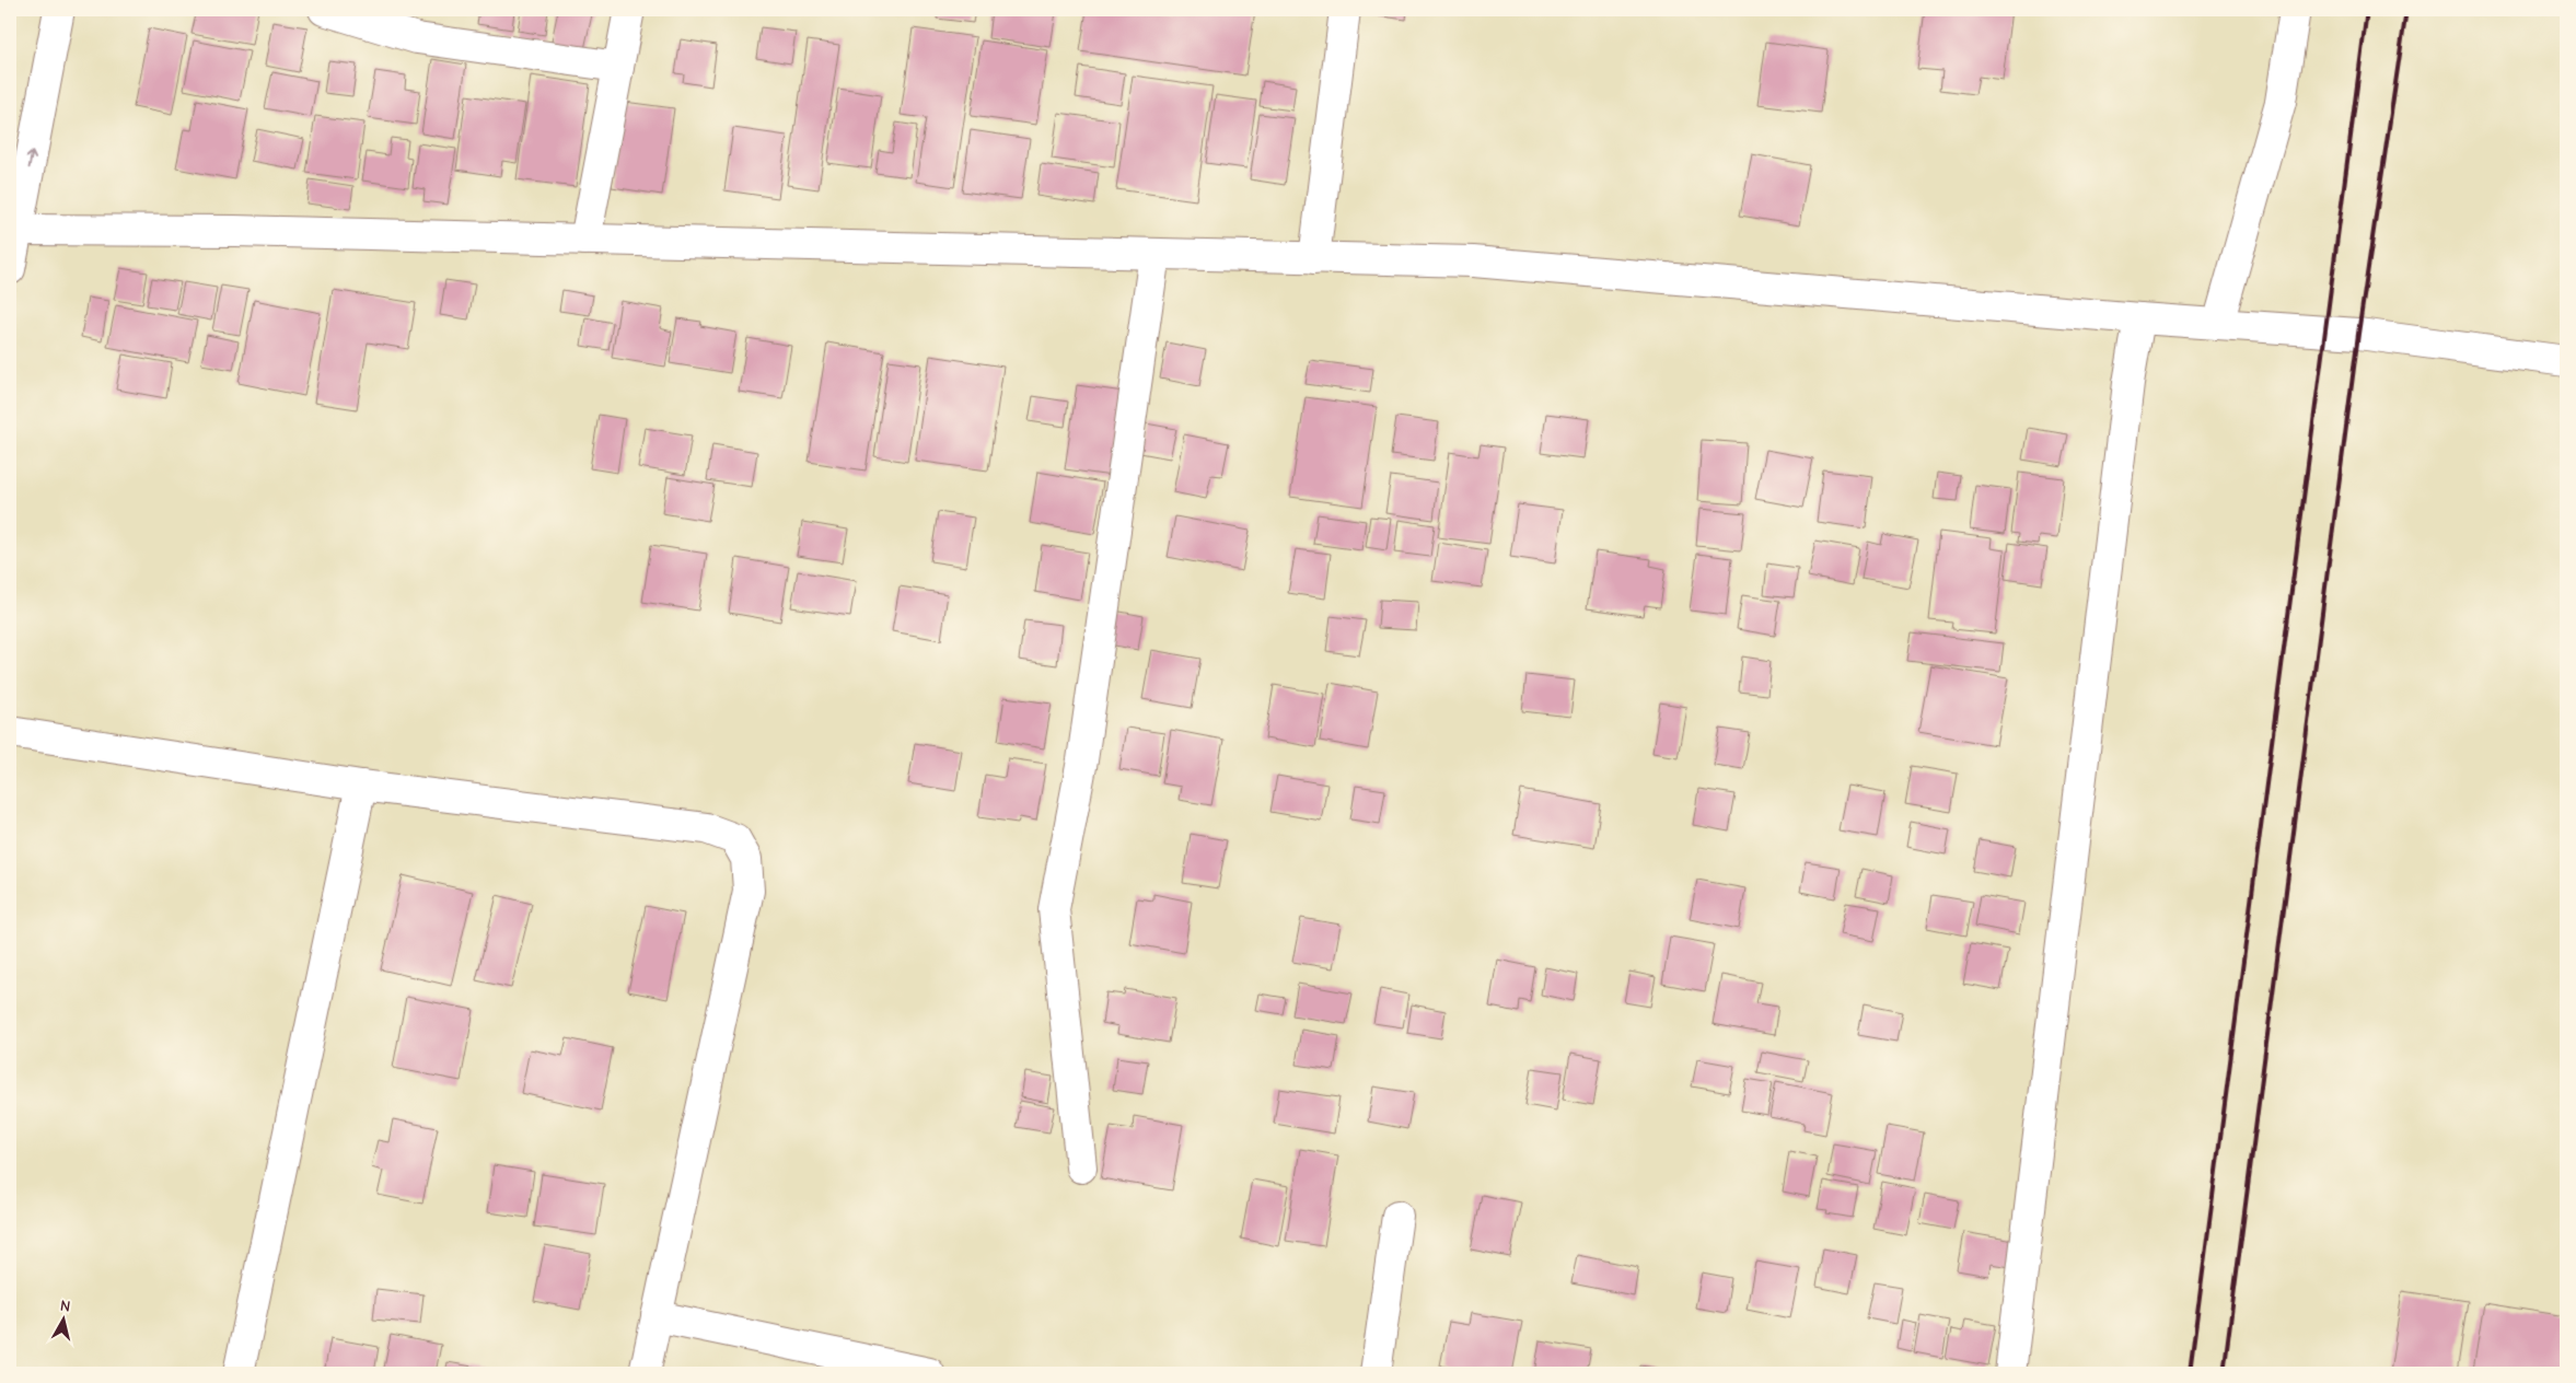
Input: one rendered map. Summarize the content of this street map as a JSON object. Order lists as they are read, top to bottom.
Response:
{
  "north": "top"
}
